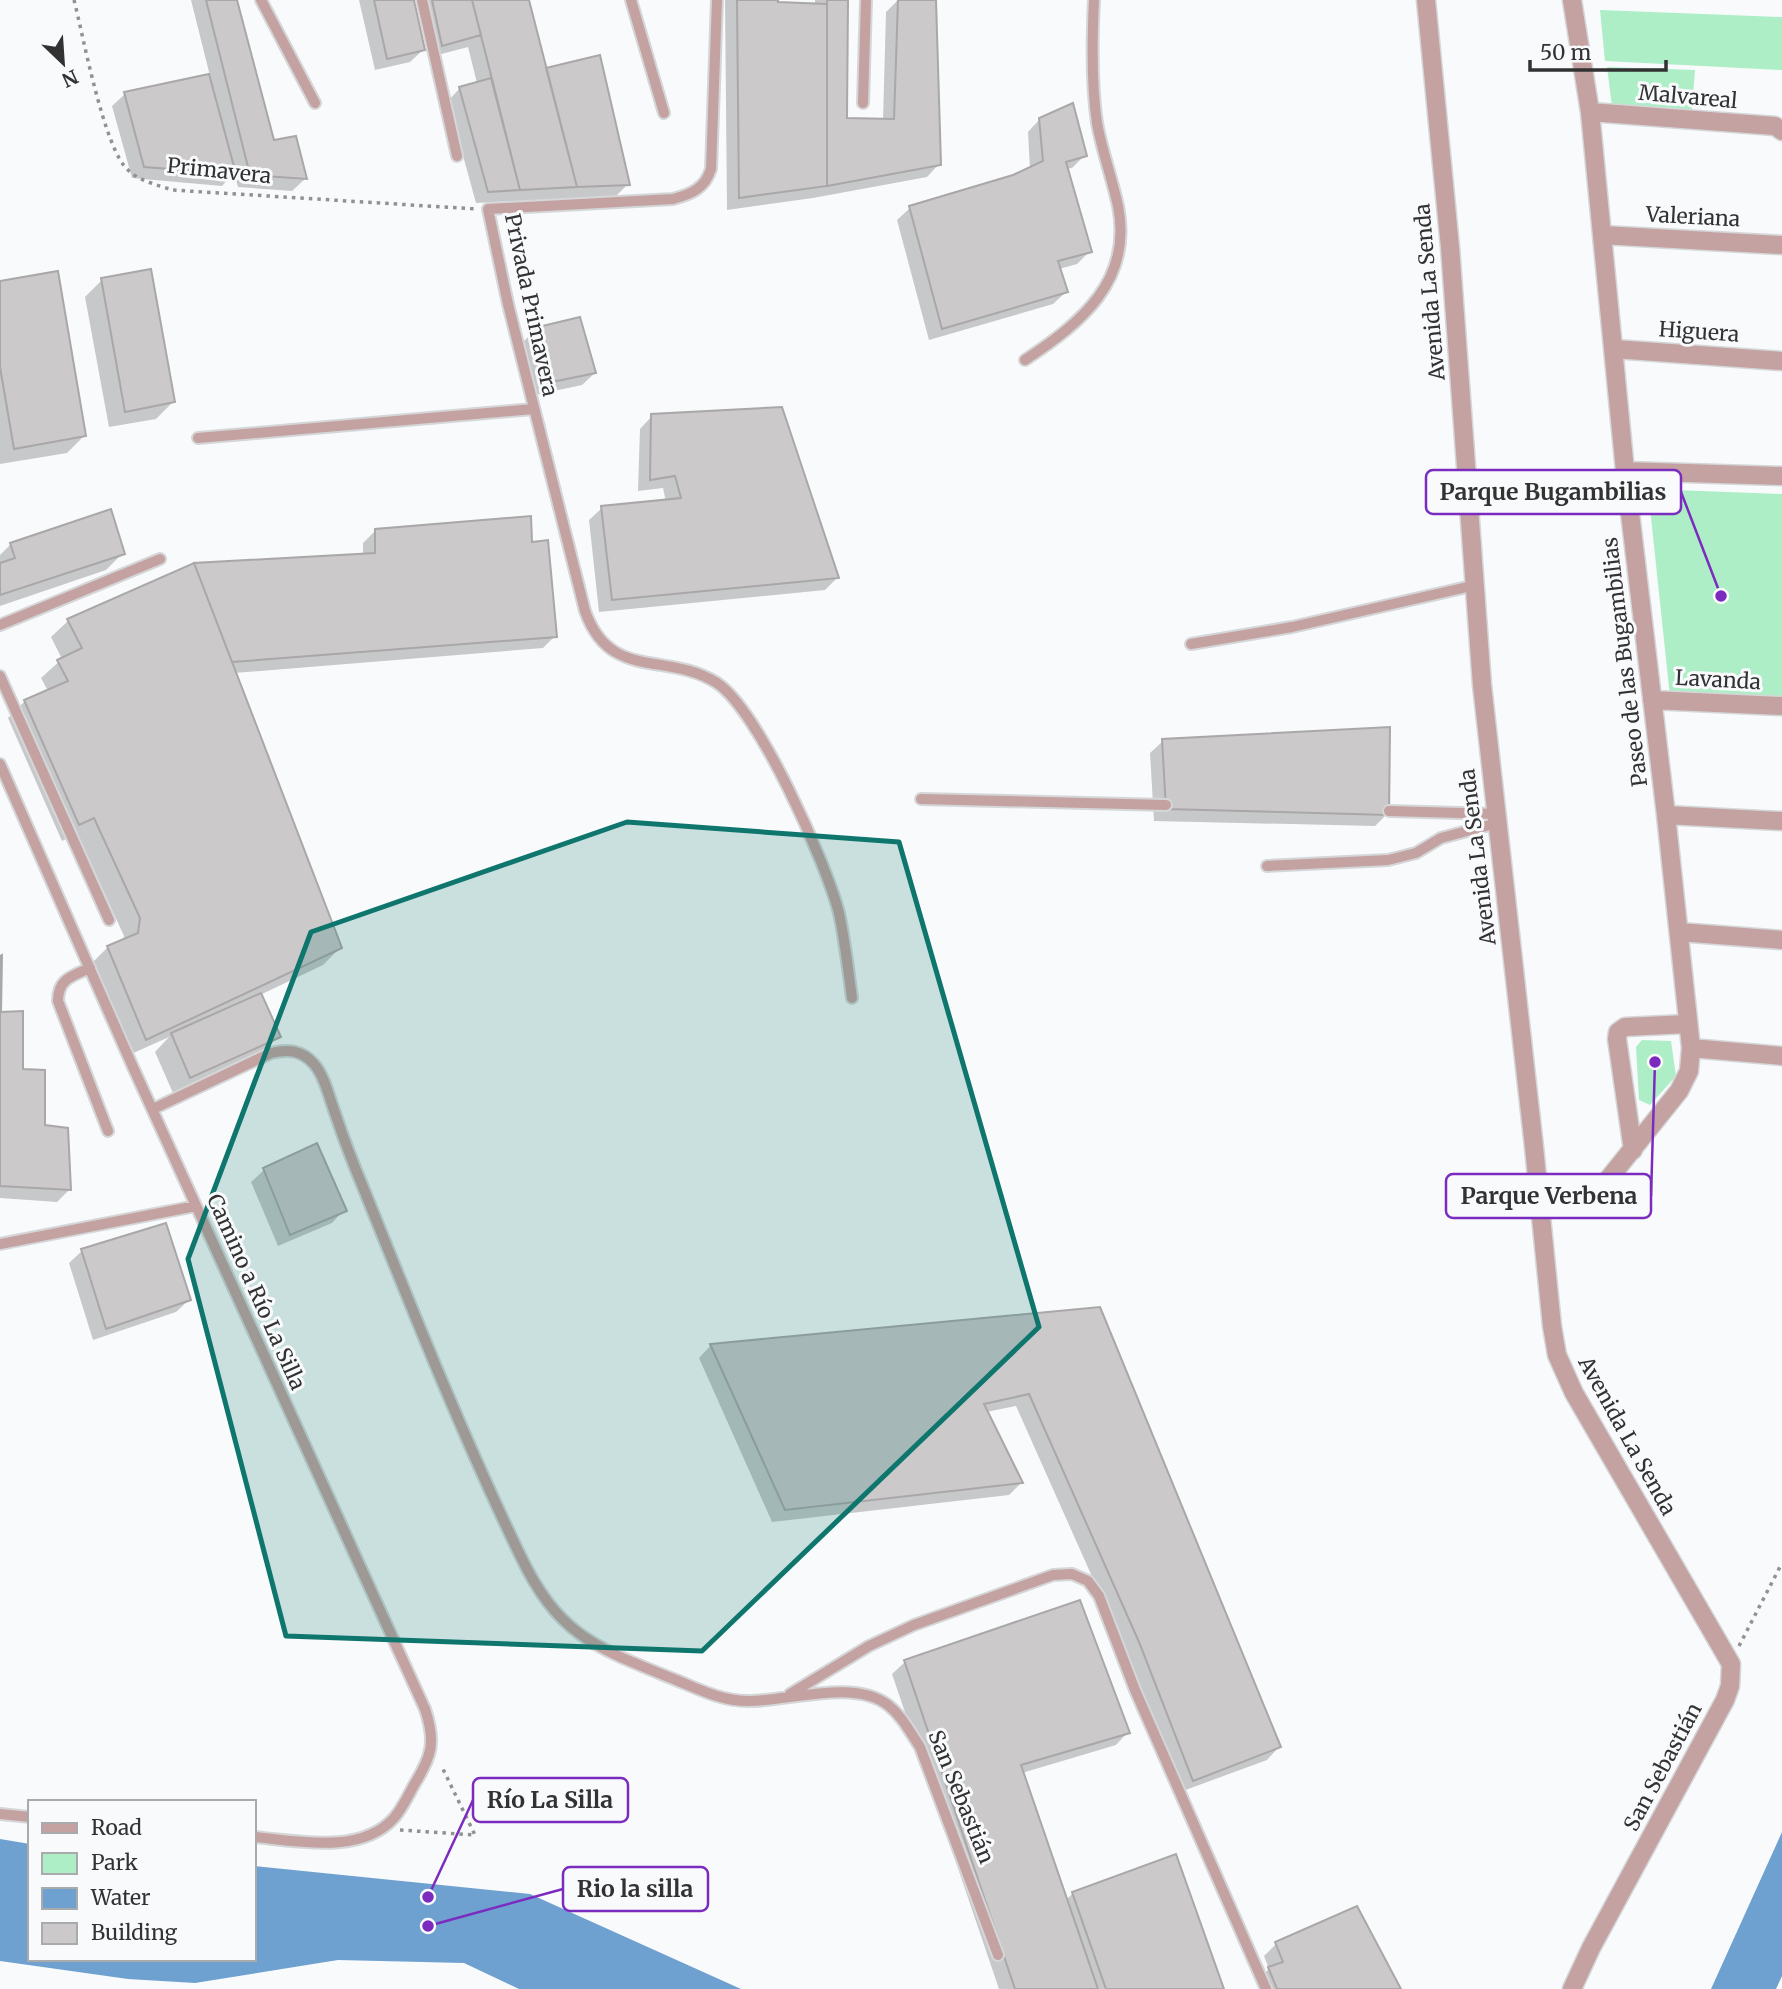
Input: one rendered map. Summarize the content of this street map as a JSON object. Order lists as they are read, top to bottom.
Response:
{
  "streets": {
    "street": [
      "Malvareal",
      "Valeriana",
      "Avenida La Senda",
      "Higuera",
      "Paseo de las Bugambilias",
      "Lavanda",
      "San Sebastián"
    ],
    "lane": ["Privada Primavera", "Camino a Río La Silla"],
    "path": ["Primavera"]
  },
  "crossings": [
    ["Malvareal", "Paseo de las Bugambilias"],
    ["Primavera", "Privada Primavera"],
    ["Valeriana", "Paseo de las Bugambilias"],
    ["Avenida La Senda", "San Sebastián"],
    ["Higuera", "Paseo de las Bugambilias"],
    ["Paseo de las Bugambilias", "Lavanda"],
    ["Camino a Río La Silla", "San Sebastián"]
  ],
  "places": [
    "Parque Bugambilias",
    "Parque Verbena",
    "Río La Silla",
    "Rio la silla"
  ],
  "legend": [
    "Road",
    "Park",
    "Water",
    "Building"
  ],
  "scale_bar": "50 m",
  "north": "bottom right"
}
